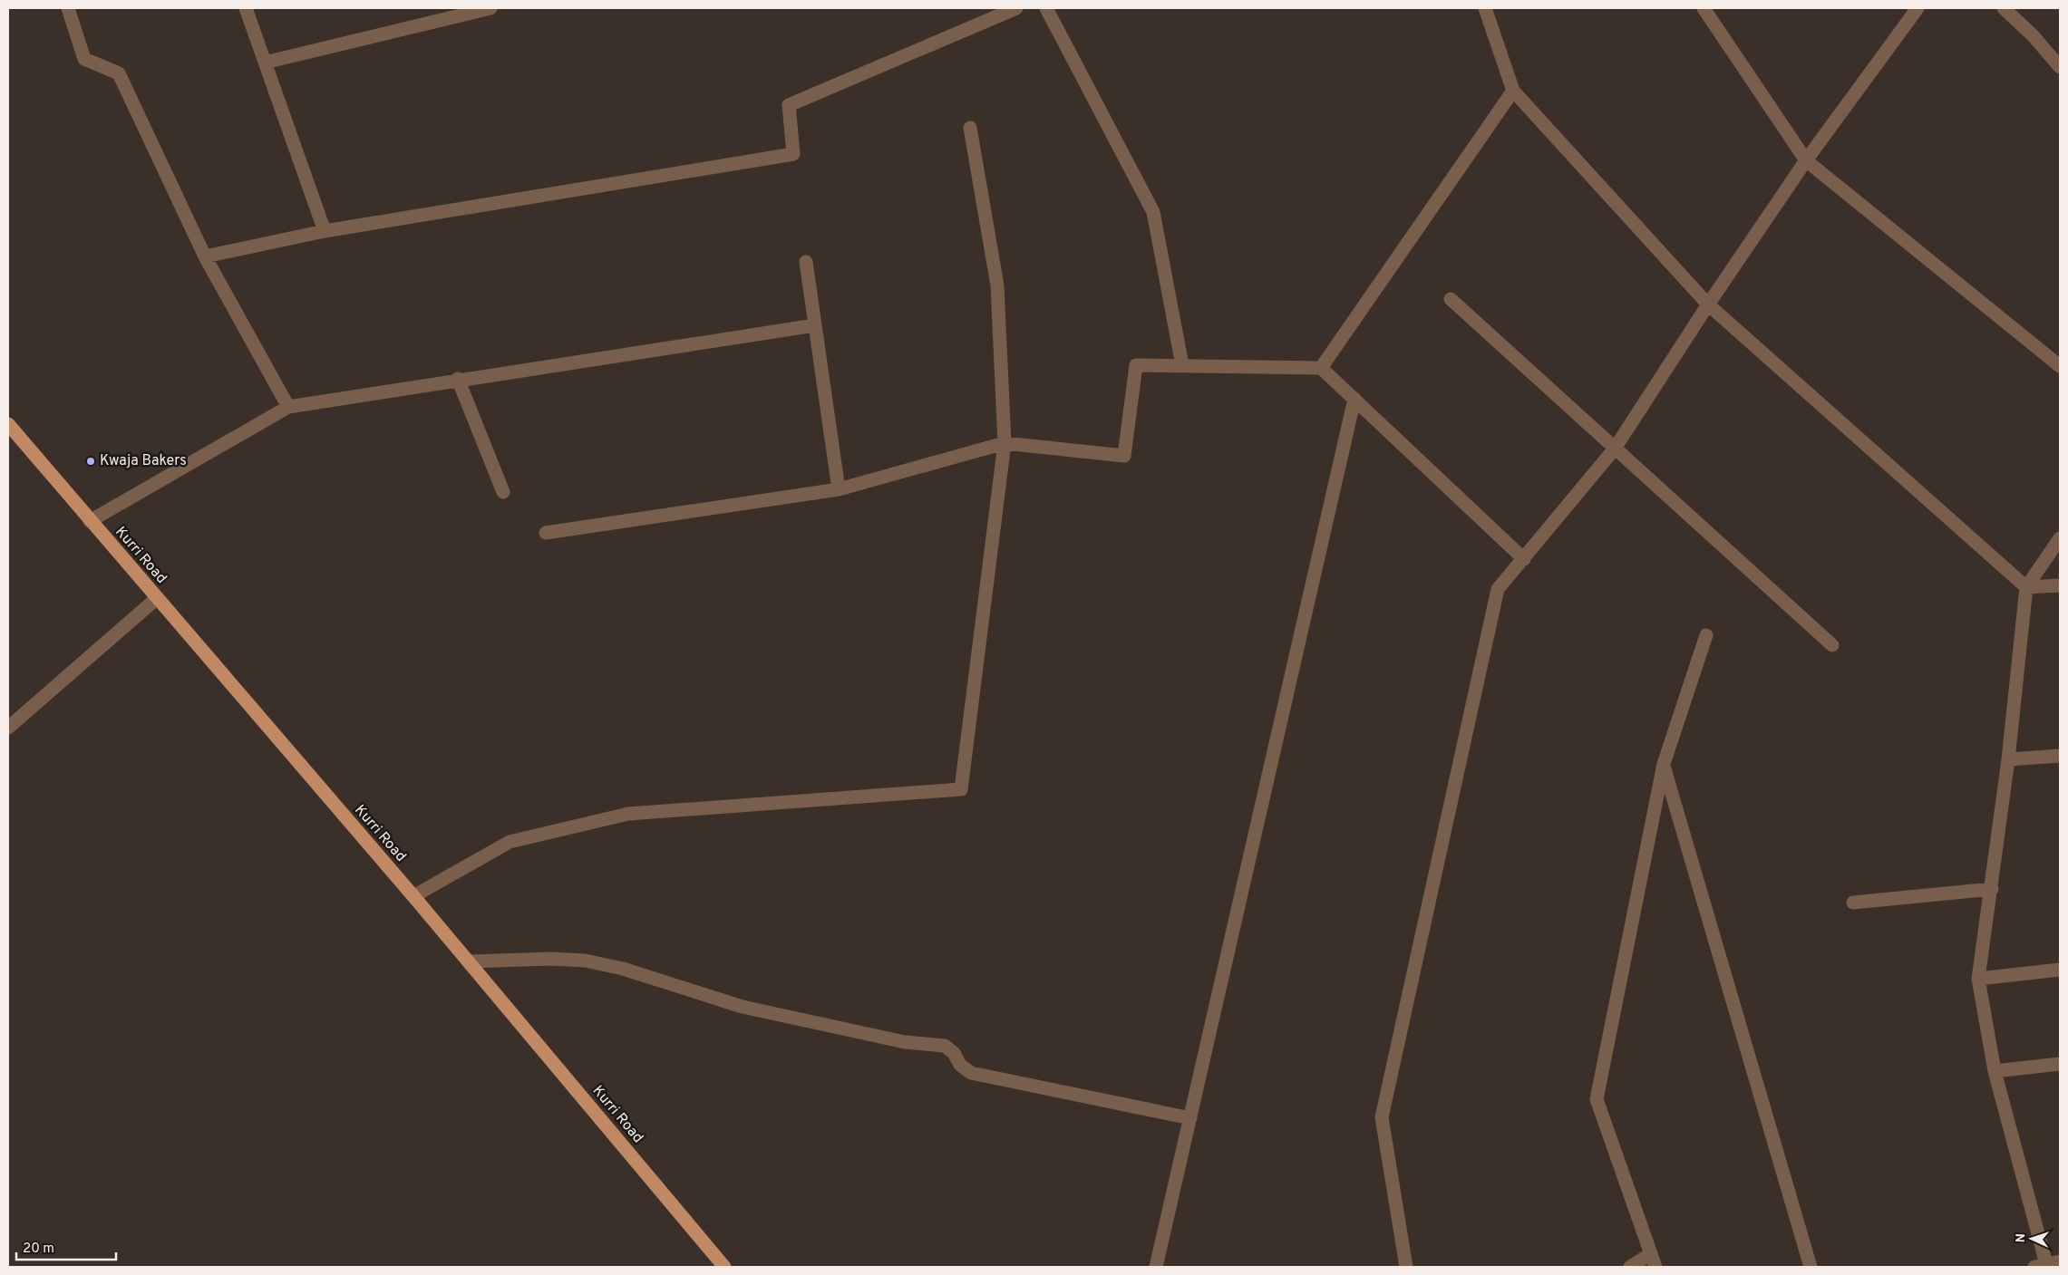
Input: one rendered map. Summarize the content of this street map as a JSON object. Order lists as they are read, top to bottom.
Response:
{
  "streets": {
    "main road": ["Kurri Road"]
  },
  "places": ["Kwaja Bakers"],
  "scale_bar": "20 m",
  "north": "left"
}
